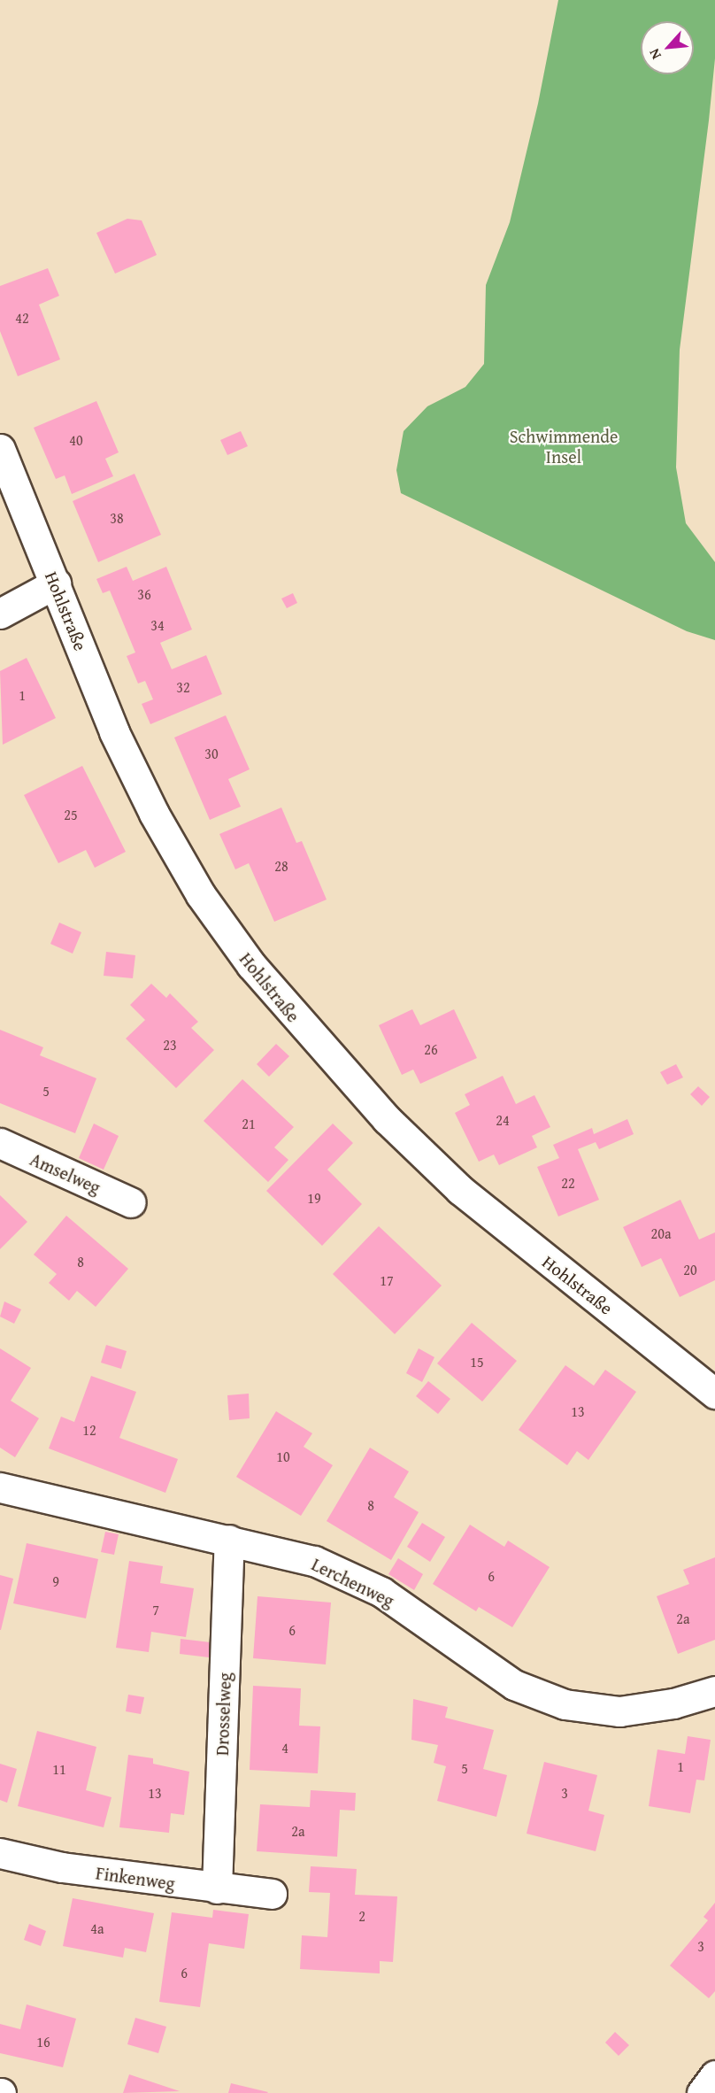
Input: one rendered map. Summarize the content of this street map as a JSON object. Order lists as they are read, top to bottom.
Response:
{
  "streets": {
    "street": [
      "Hohlstraße",
      "Amselweg",
      "Lerchenweg",
      "Drosselweg",
      "Finkenweg"
    ]
  },
  "crossings": [
    ["Lerchenweg", "Drosselweg"],
    ["Drosselweg", "Finkenweg"]
  ],
  "parks": ["Schwimmende Insel"],
  "house_numbers": [
    "42",
    "40",
    "38",
    "36",
    "34",
    "32",
    "1",
    "30",
    "25",
    "28",
    "23",
    "26",
    "5",
    "24",
    "21",
    "22",
    "19",
    "20a",
    "8",
    "20",
    "17",
    "15",
    "13",
    "12",
    "10",
    "8",
    "6",
    "9",
    "7",
    "2a",
    "6",
    "4",
    "1",
    "5",
    "11",
    "13",
    "3",
    "2a",
    "2",
    "4a",
    "3",
    "6",
    "16"
  ],
  "north": "bottom left"
}
